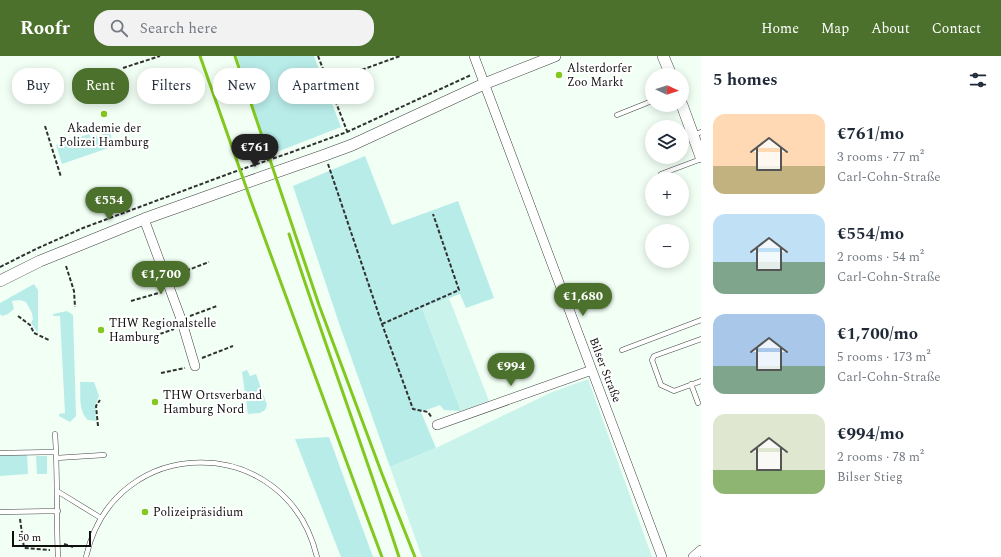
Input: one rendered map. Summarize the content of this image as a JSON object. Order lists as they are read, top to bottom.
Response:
{
  "streets": {
    "street": ["Bilser Straße"]
  },
  "places": [
    "Alsterdorfer Zoo Markt",
    "Akademie der Polizei Hamburg",
    "THW Regionalstelle Hamburg",
    "THW Ortsverband Hamburg Nord",
    "Polizeipräsidium"
  ],
  "scale_bar": "50 m",
  "north": "right",
  "page": {
    "header": "Roofr",
    "search": "Search here",
    "nav": [
      "Home",
      "Map",
      "About",
      "Contact"
    ],
    "heading": "5 homes",
    "map_buttons": ["+", "−"],
    "chip": [
      "Buy",
      "Rent",
      "Filters",
      "New",
      "Apartment"
    ],
    "list": [
      {
        "name": "€761/mo",
        "note": "3 rooms · 77 m² · Carl-Cohn-Straße"
      },
      {
        "name": "€554/mo",
        "note": "2 rooms · 54 m² · Carl-Cohn-Straße"
      },
      {
        "name": "€1,700/mo",
        "note": "5 rooms · 173 m² · Carl-Cohn-Straße"
      },
      {
        "name": "€994/mo",
        "note": "2 rooms · 78 m² · Bilser Stieg"
      }
    ],
    "price": [
      "€761",
      "€554",
      "€1,700",
      "€1,680",
      "€994"
    ],
    "scale": "50 m"
  }
}
